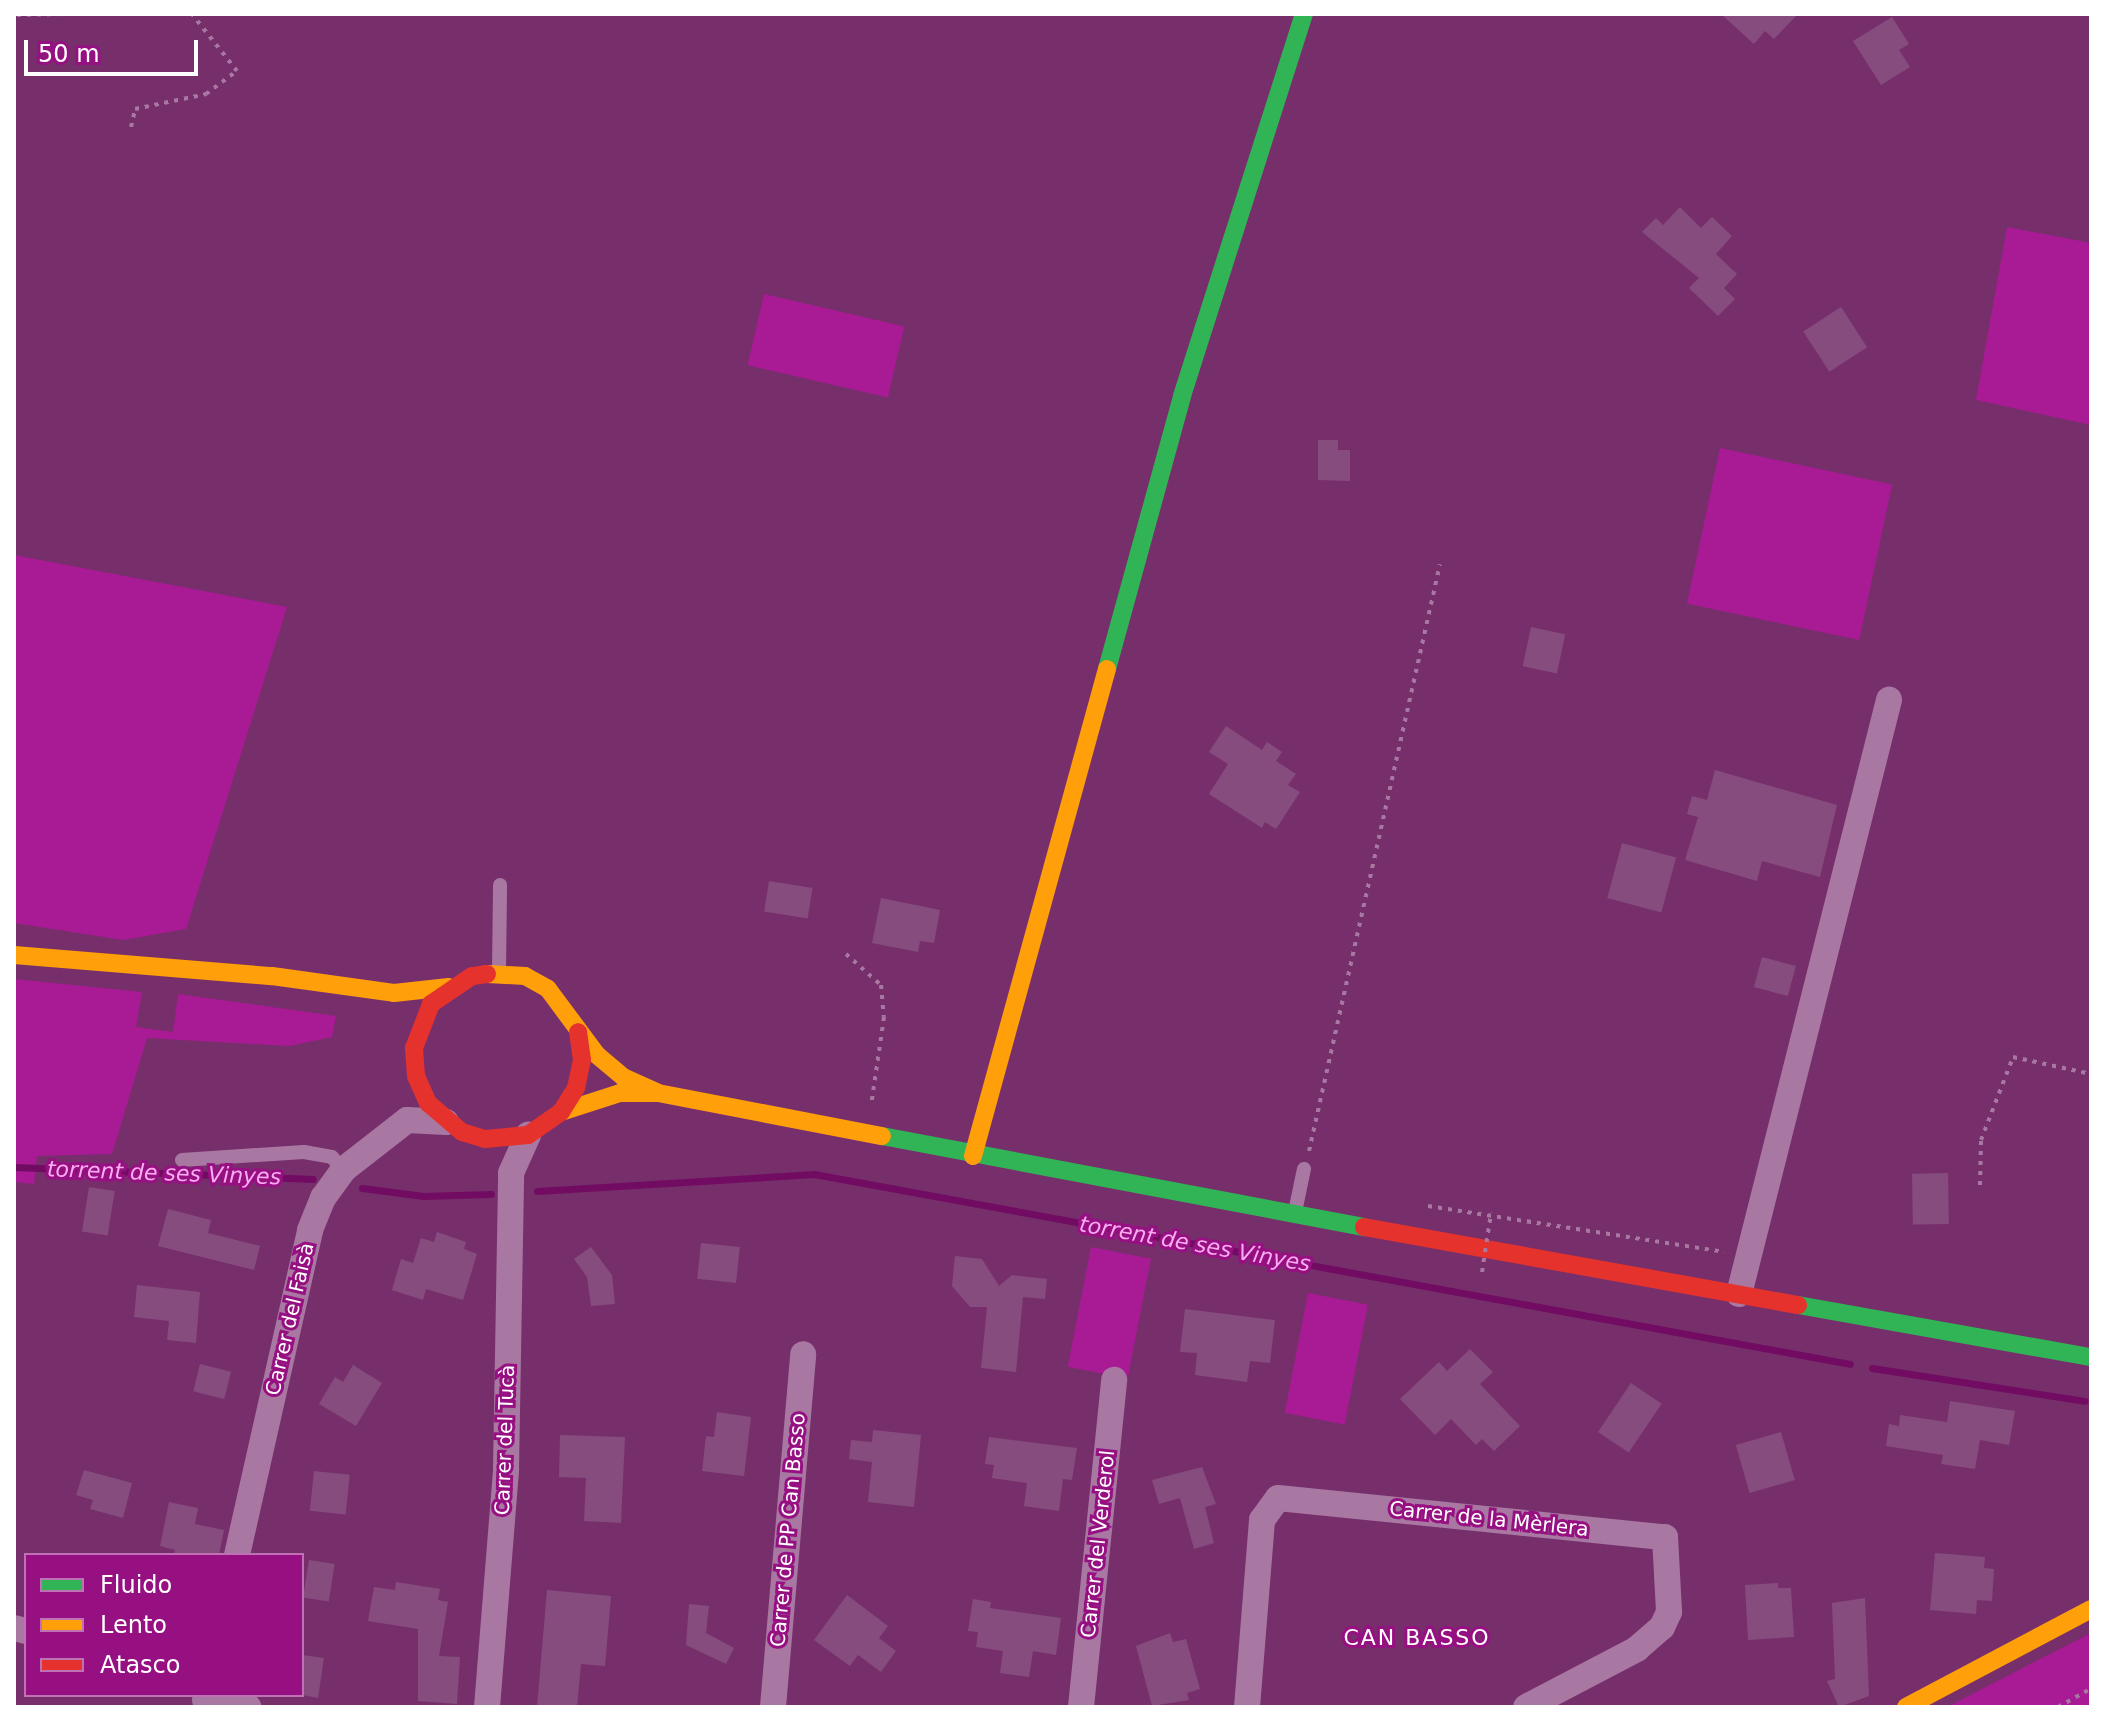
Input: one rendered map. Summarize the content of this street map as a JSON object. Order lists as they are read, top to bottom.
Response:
{
  "streets": {
    "street": [
      "Carrer del Faisà",
      "Carrer del Tucà",
      "Carrer de la Mèrlera",
      "Carrer de PP Can Basso",
      "Carrer del Verderol"
    ]
  },
  "districts": ["CAN BASSO"],
  "water": ["torrent de ses Vinyes"],
  "legend": ["Fluido", "Lento", "Atasco"],
  "scale_bar": "50 m"
}
